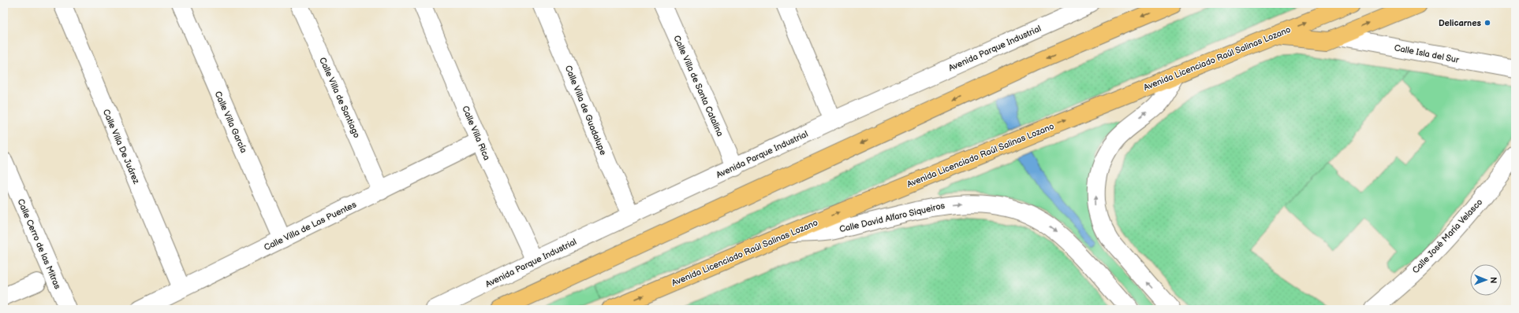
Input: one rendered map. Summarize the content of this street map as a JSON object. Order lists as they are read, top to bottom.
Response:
{
  "streets": {
    "main road": ["Avenida Licenciado Raúl Salinas Lozano"],
    "street": [
      "Avenida Parque Industrial",
      "Calle Isla del Sur",
      "Calle Villa de Santa Catalina",
      "Calle Villa de Santiago",
      "Calle Villa de Guadalupe",
      "Calle Villa García",
      "Calle Villa Rica",
      "Calle Villa De Juárez",
      "Calle David Alfaro Siqueiros",
      "Calle Villa de Las Puentes",
      "Calle José María Velasco",
      "Calle Cerro de las Mitras"
    ]
  },
  "crossings": [
    ["Avenida Parque Industrial", "Calle Villa de Santa Catalina"],
    ["Avenida Parque Industrial", "Calle Villa de Guadalupe"],
    ["Avenida Parque Industrial", "Calle Villa Rica"],
    ["Avenida Licenciado Raúl Salinas Lozano", "Calle David Alfaro Siqueiros"],
    ["Calle Villa de Santiago", "Calle Villa de Las Puentes"],
    ["Calle Villa García", "Calle Villa de Las Puentes"],
    ["Calle Villa Rica", "Calle Villa de Las Puentes"],
    ["Calle Villa De Juárez", "Calle Villa de Las Puentes"]
  ],
  "one_way": ["Calle David Alfaro Siqueiros"],
  "places": ["Delicarnes"],
  "north": "right"
}
